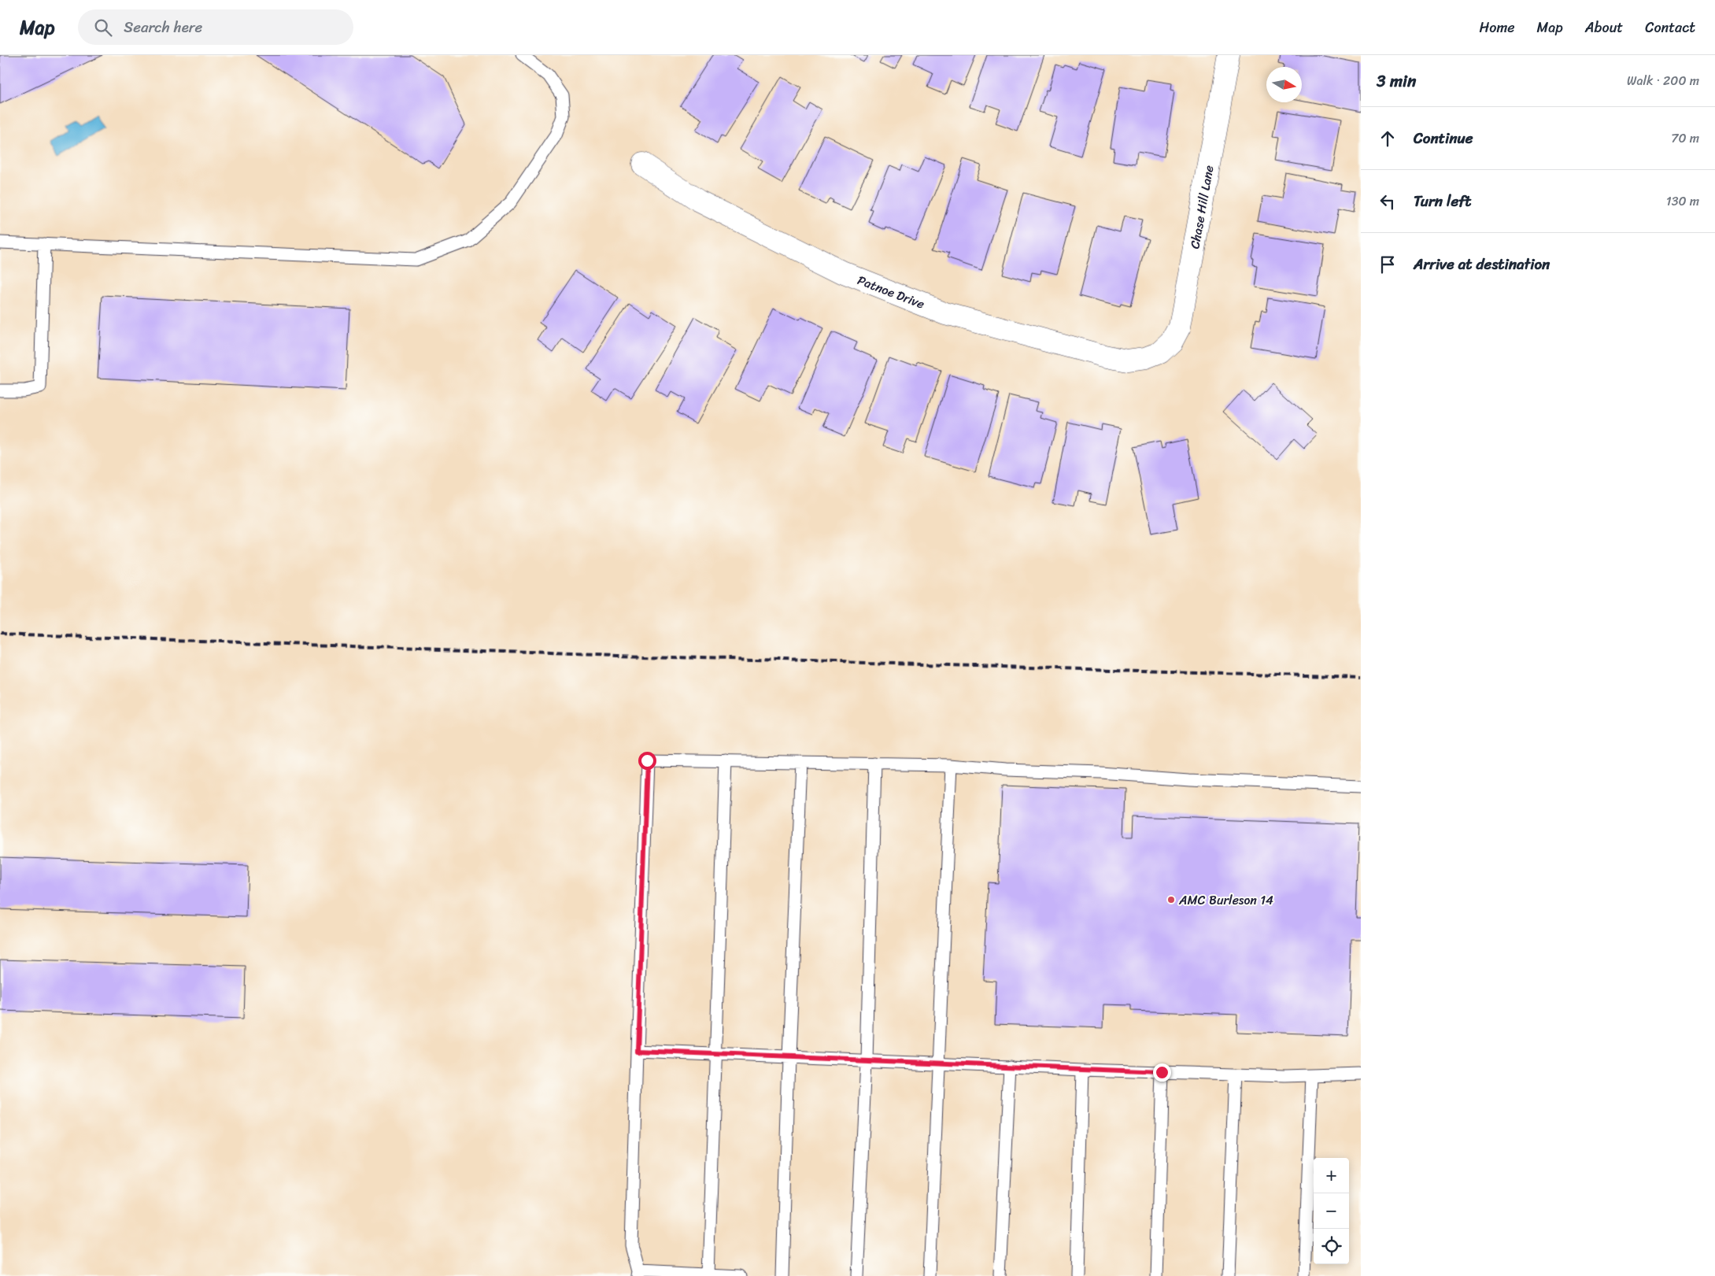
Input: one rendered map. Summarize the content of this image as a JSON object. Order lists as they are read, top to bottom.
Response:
{
  "streets": {
    "street": ["Chase Hill Lane", "Patnoe Drive"]
  },
  "crossings": [
    ["Chase Hill Lane", "Patnoe Drive"]
  ],
  "places": ["AMC Burleson 14"],
  "north": "right",
  "page": {
    "header": "Map",
    "search": "Search here",
    "nav": [
      "Home",
      "Map",
      "About",
      "Contact"
    ],
    "heading": ["3 min", "Walk · 200 m"],
    "list": [
      ["Continue", "70 m"],
      ["Turn left", "130 m"],
      "Arrive at destination"
    ],
    "map_buttons": ["+", "−"]
  }
}
